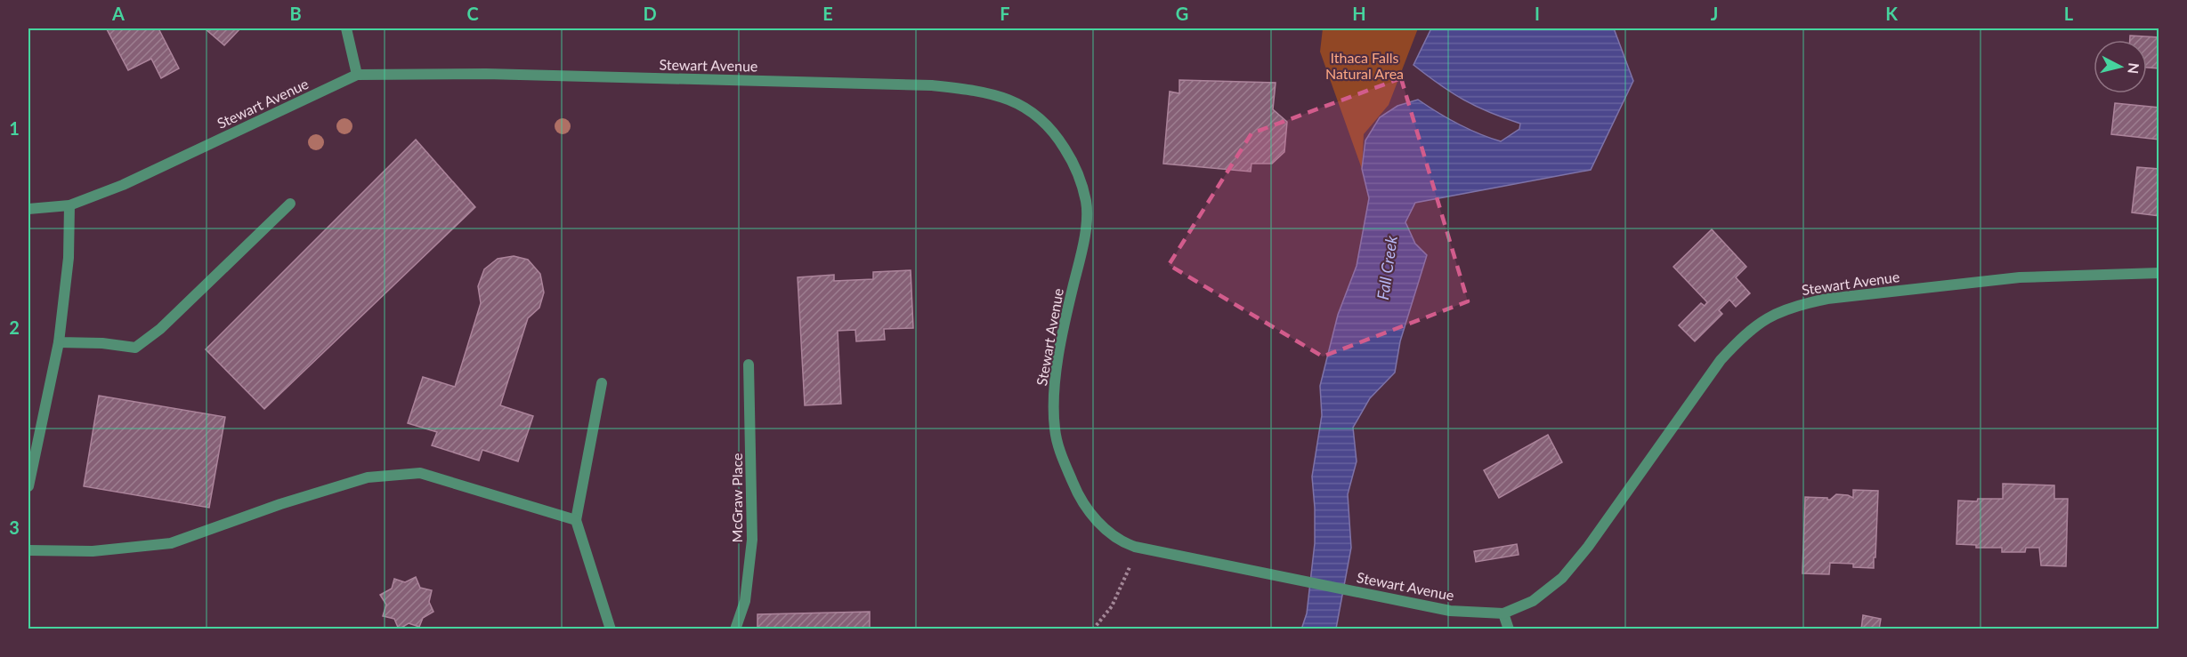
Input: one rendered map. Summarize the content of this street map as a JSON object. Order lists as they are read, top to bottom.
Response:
{
  "streets": {
    "street": ["Stewart Avenue", "McGraw Place"]
  },
  "water": ["Fall Creek"],
  "parks": ["Ithaca Falls Natural Area"],
  "north": "right",
  "grid": {
    "columns": [
      "A",
      "B",
      "C",
      "D",
      "E",
      "F",
      "G",
      "H",
      "I",
      "J",
      "K",
      "L"
    ],
    "rows": ["1", "2", "3"]
  }
}
